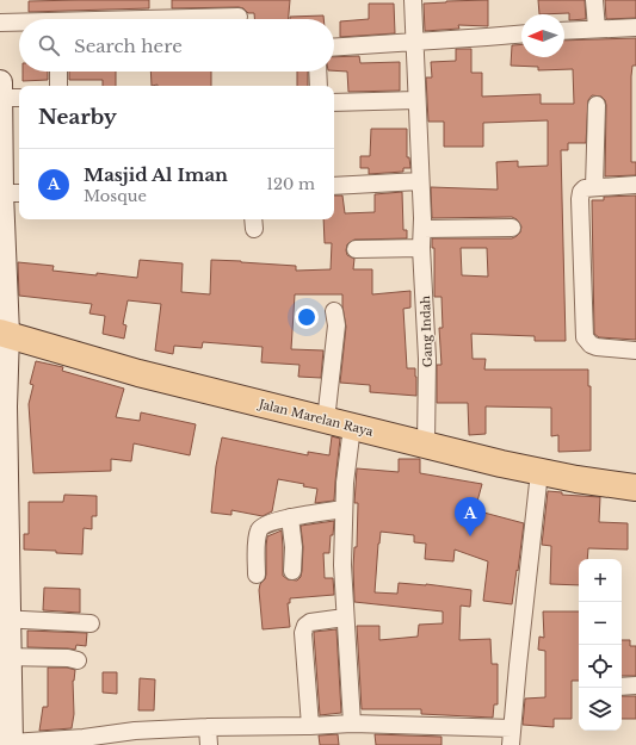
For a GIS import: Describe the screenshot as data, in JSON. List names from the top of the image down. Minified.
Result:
{"streets":{"main road":["Jalan Marelan Raya"],"street":["Gang Indah"]},"crossings":[["Gang Indah","Jalan Marelan Raya"]],"north":"left","page":{"search":"Search here","heading":"Nearby","list":[{"mark":"A","name":"Masjid Al Iman","note":"Mosque","value":"120 m"}],"pins":"A","map_buttons":["+","−"]}}
